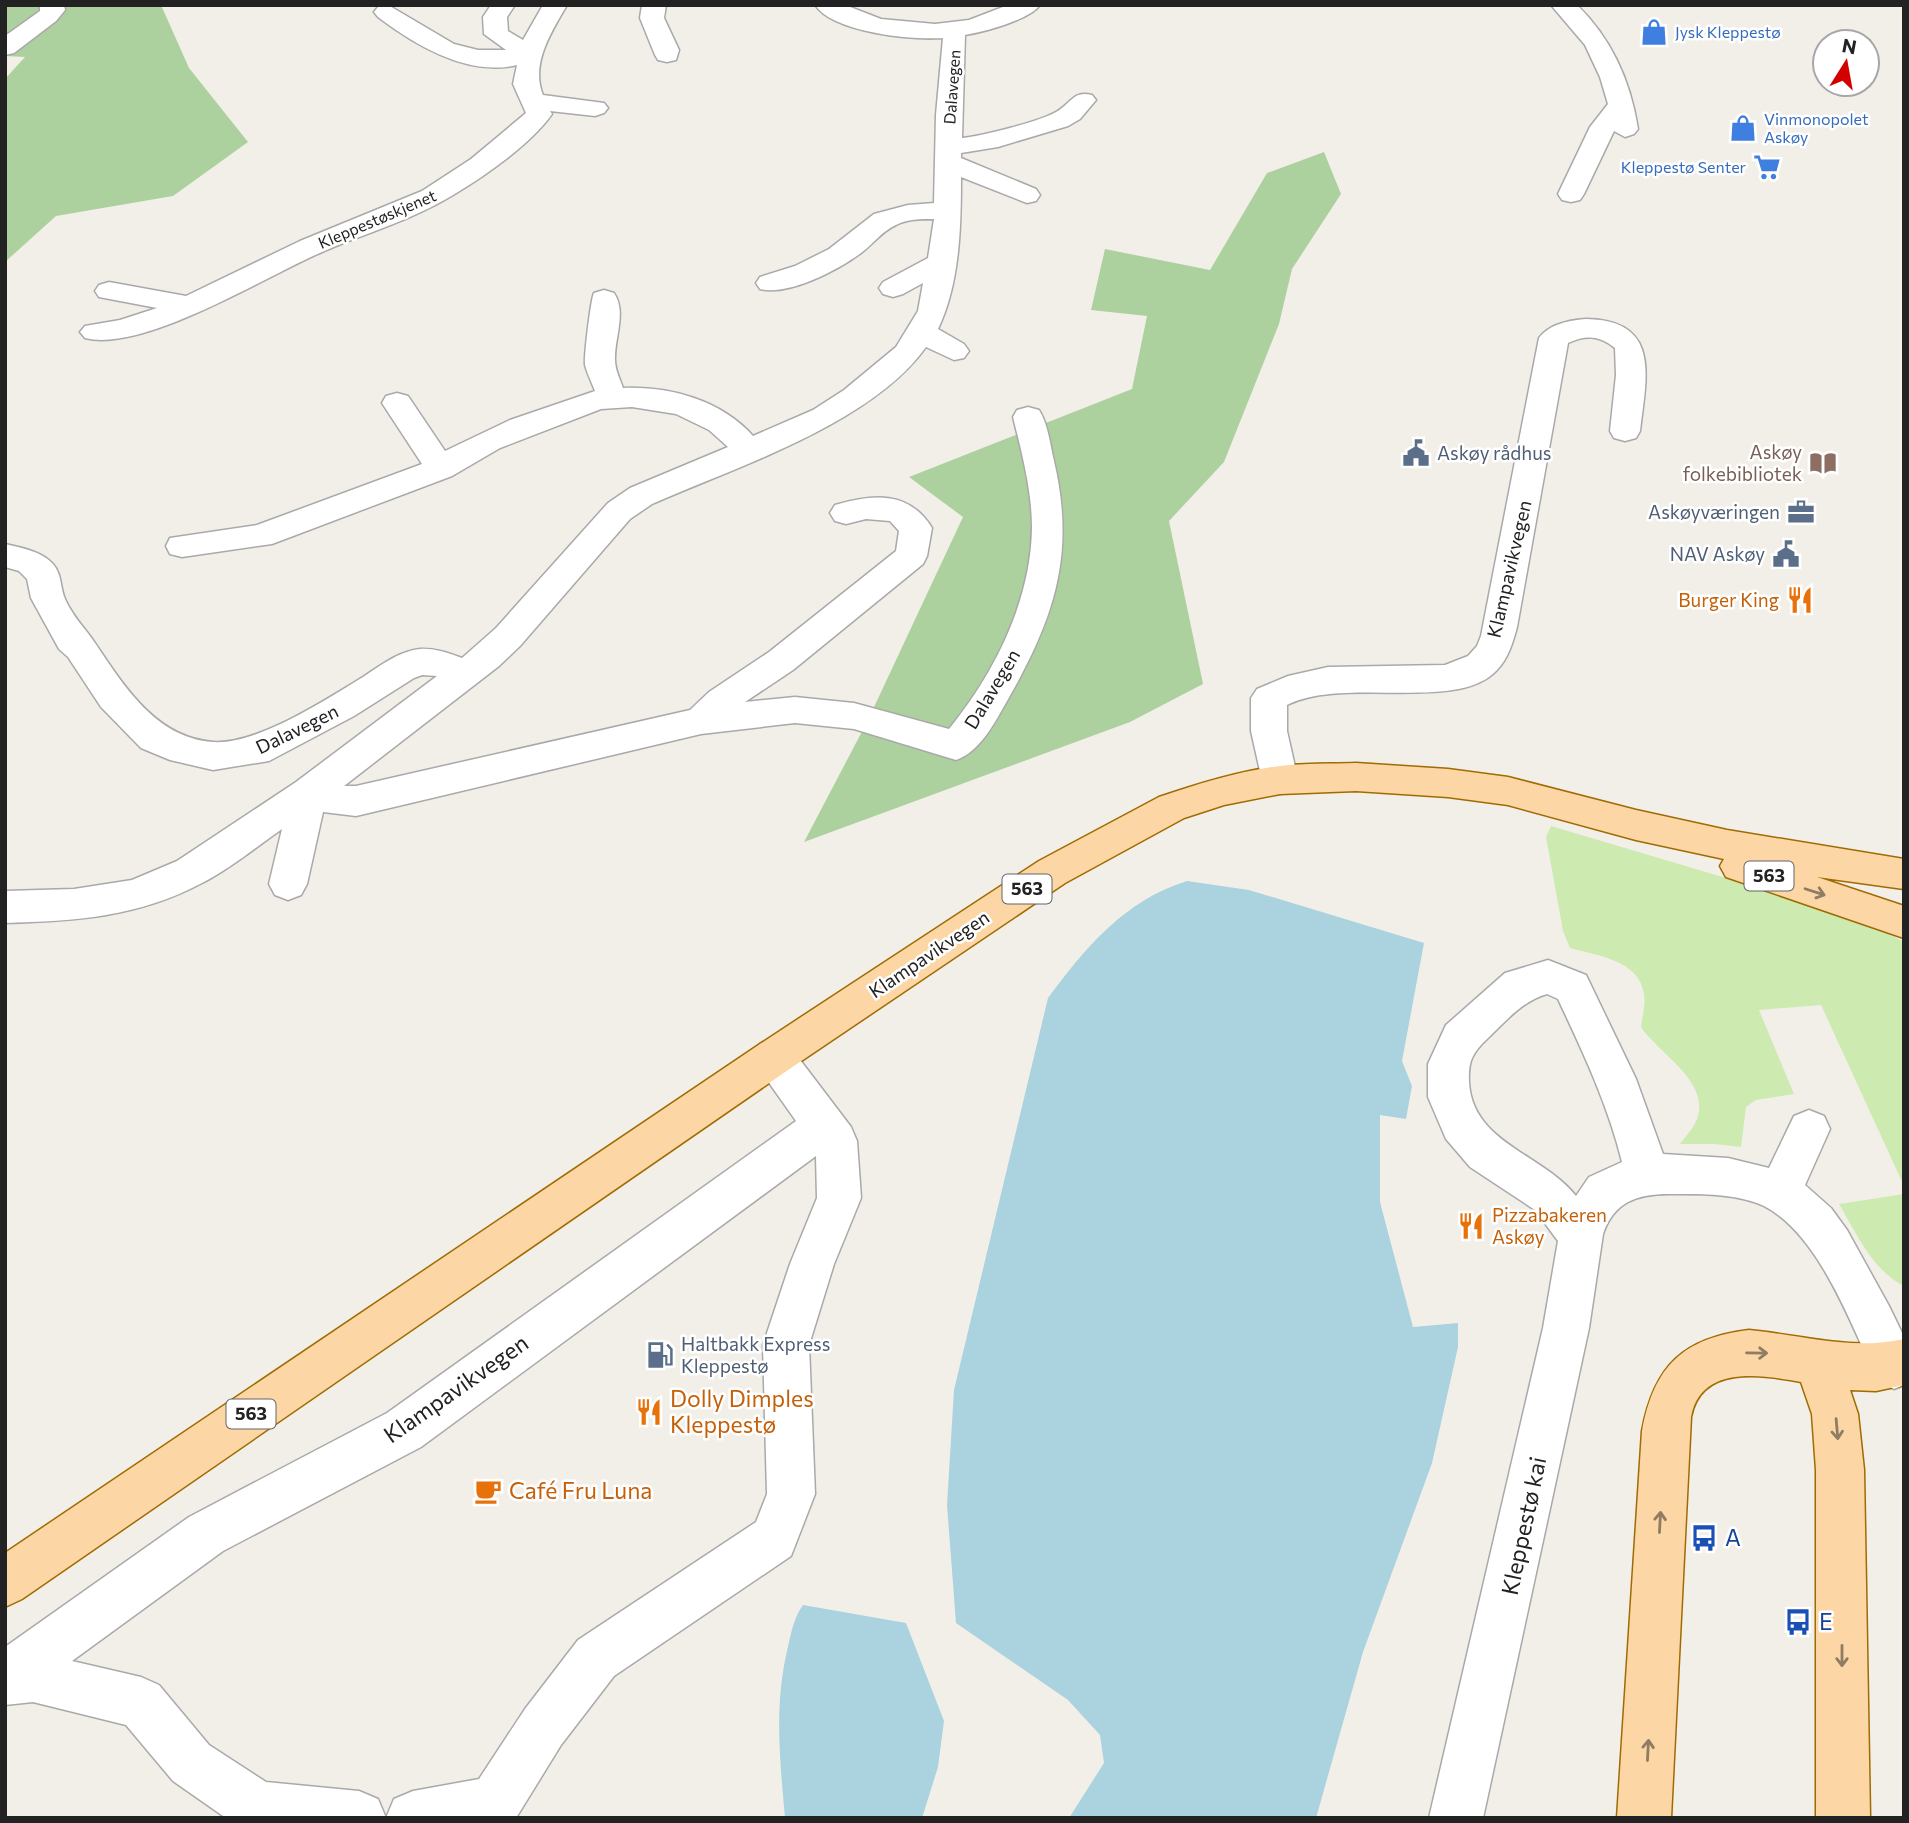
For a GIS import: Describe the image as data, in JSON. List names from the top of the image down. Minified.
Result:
{"streets":{"main road":["Klampavikvegen","563","Kleppestø kai"],"street":["Dalavegen","Kleppestøskjenet"]},"places":{"shop":["Jysk Kleppestø","Vinmonopolet Askøy"],"supermarket":["Kleppestø Senter"],"public building":["Askøy rådhus","NAV Askøy"],"library":["Askøy folkebibliotek"],"office":["Askøyværingen"],"restaurant":["Burger King","Pizzabakeren Askøy","Dolly Dimples Kleppestø"],"fuel station":["Haltbakk Express Kleppestø"],"cafe":["Café Fru Luna"],"bus stop":["A","E"]},"north":"top"}
